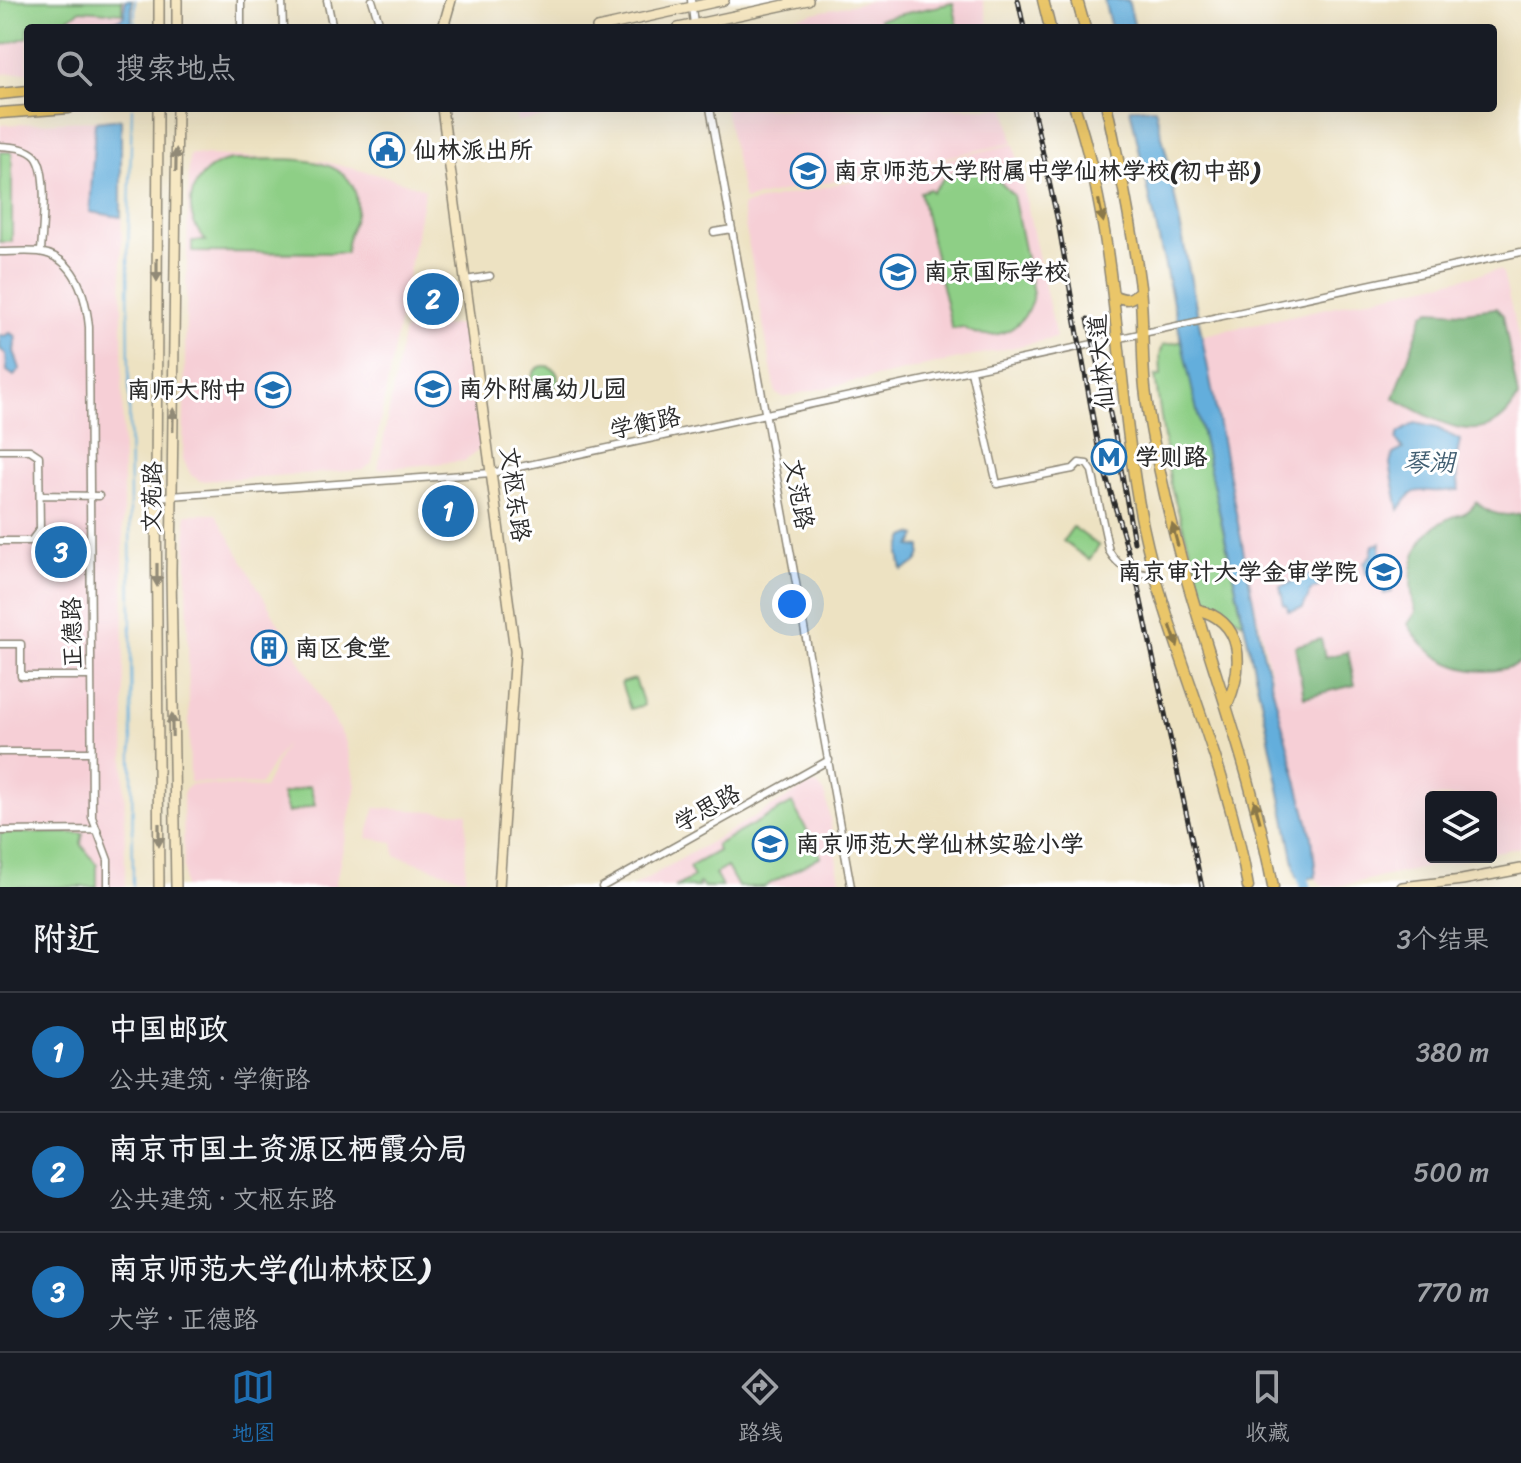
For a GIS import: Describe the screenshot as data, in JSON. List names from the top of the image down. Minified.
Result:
{"streets":{"main road":["仙林大道","文枢东路","文苑路"],"street":["学衡路","文范路","正德路","学思路"]},"crossings":[["仙林大道","学衡路"],["学衡路","文枢东路"],["学衡路","文范路"],["学衡路","文苑路"],["文范路","学思路"]],"water":["琴湖"],"places":{"public building":["仙林派出所"],"school or university":["南京师范大学附属中学仙林学校(初中部)","南京国际学校","南外附属幼儿园","南师大附中","南京审计大学金审学院","南京师范大学仙林实验小学"],"metro station":["学则路"],"building":["南区食堂"]},"page":{"search":"搜索地点","pins":["2","1","3"],"heading":["附近","3个结果"],"list":[{"mark":"1","name":"中国邮政","note":"公共建筑 · 学衡路","value":"380 m"},{"mark":"2","name":"南京市国土资源区栖霞分局","note":"公共建筑 · 文枢东路","value":"500 m"},{"mark":"3","name":"南京师范大学(仙林校区)","note":"大学 · 正德路","value":"770 m"}],"nav":["地图","路线","收藏"]}}
